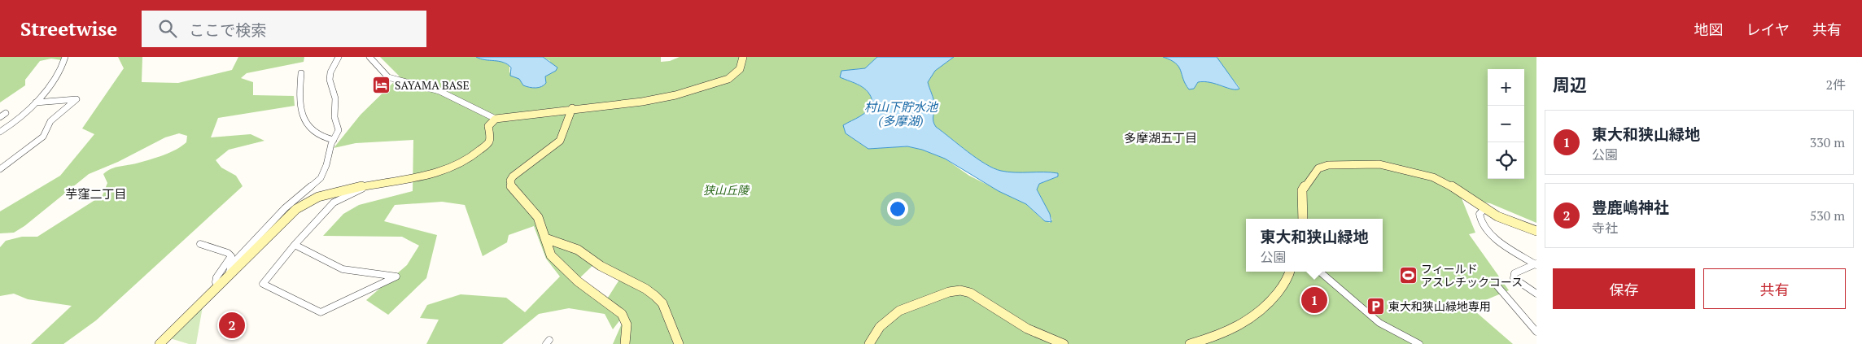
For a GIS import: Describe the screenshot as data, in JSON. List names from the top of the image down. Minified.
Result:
{"districts":["多摩湖五丁目","芋窪二丁目"],"water":["村山下貯水池 (多摩湖)"],"parks":["狭山丘陵"],"places":{"hotel":["SAYAMA BASE"],"sports":["フィールド アスレチックコース"],"parking":["東大和狭山緑地専用"]},"page":{"header":"Streetwise","search":"ここで検索","nav":["地図","レイヤ","共有"],"heading":["周辺","2件"],"map_buttons":["+","−"],"list":[{"mark":"1","name":"東大和狭山緑地","note":"公園","value":"330 m"},{"mark":"2","name":"豊鹿嶋神社","note":"寺社","value":"530 m"}],"popup":["東大和狭山緑地","公園"],"buttons":["保存","共有"],"pins":["1","2"]}}
